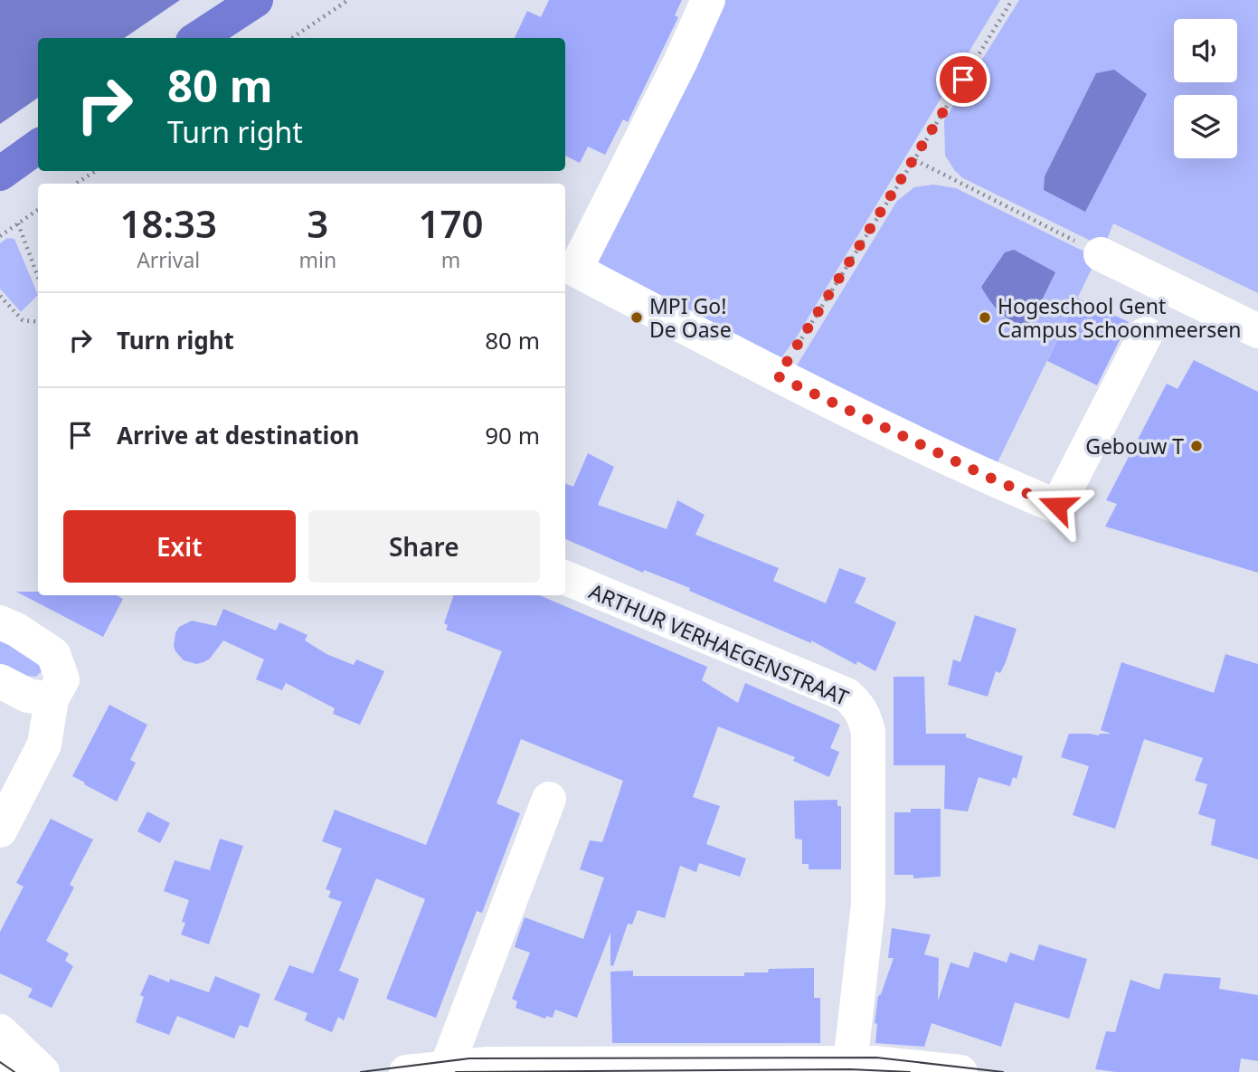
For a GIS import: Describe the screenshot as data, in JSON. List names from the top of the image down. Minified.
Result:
{"streets":{"street":["ARTHUR VERHAEGENSTRAAT"]},"places":["MPI Go! De Oase","Hogeschool Gent Campus Schoonmeersen","Gebouw T"],"page":{"turn":["80 m","Turn right"],"eta":["18:33","Arrival","3","min","170","m"],"list":[{"name":"Turn right","value":"80 m"},{"name":"Arrive at destination","value":"90 m"}],"buttons":["Exit","Share"]}}
